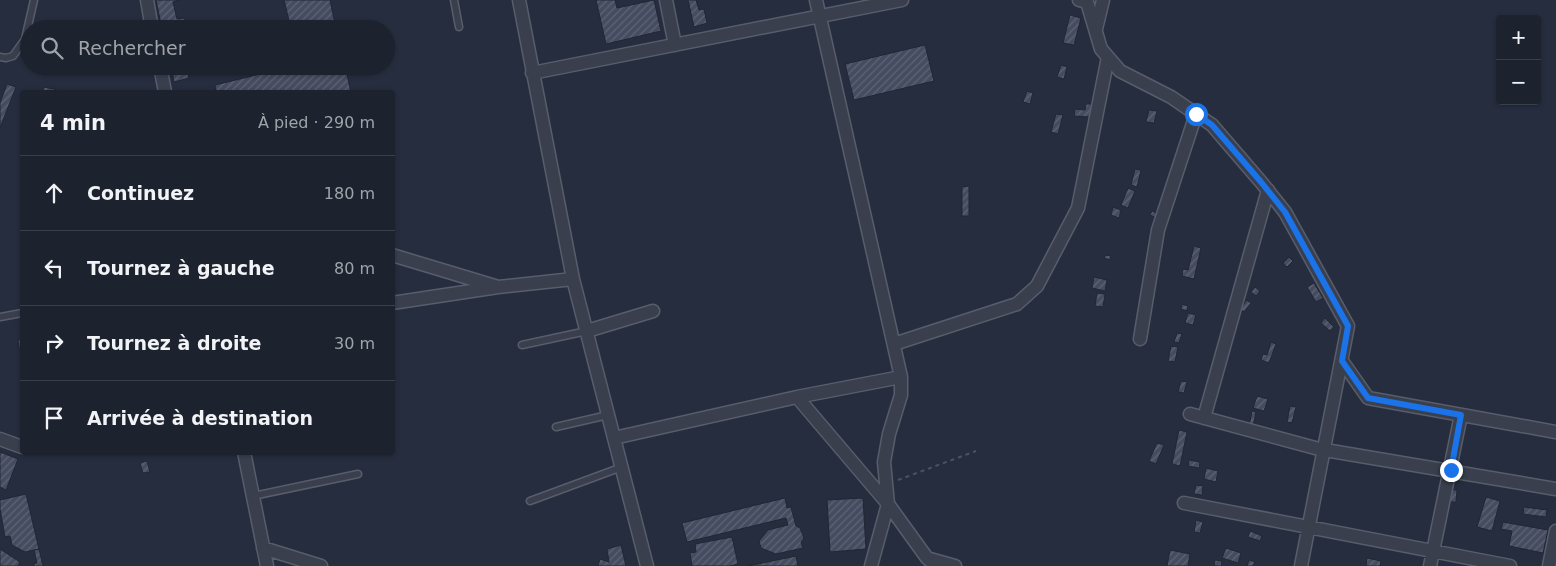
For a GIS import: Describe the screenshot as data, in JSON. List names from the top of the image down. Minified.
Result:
{"page":{"map_buttons":["+","−"],"search":"Rechercher","heading":["4 min","À pied · 290 m"],"list":[["Continuez","180 m"],["Tournez à gauche","80 m"],["Tournez à droite","30 m"],"Arrivée à destination"]}}
